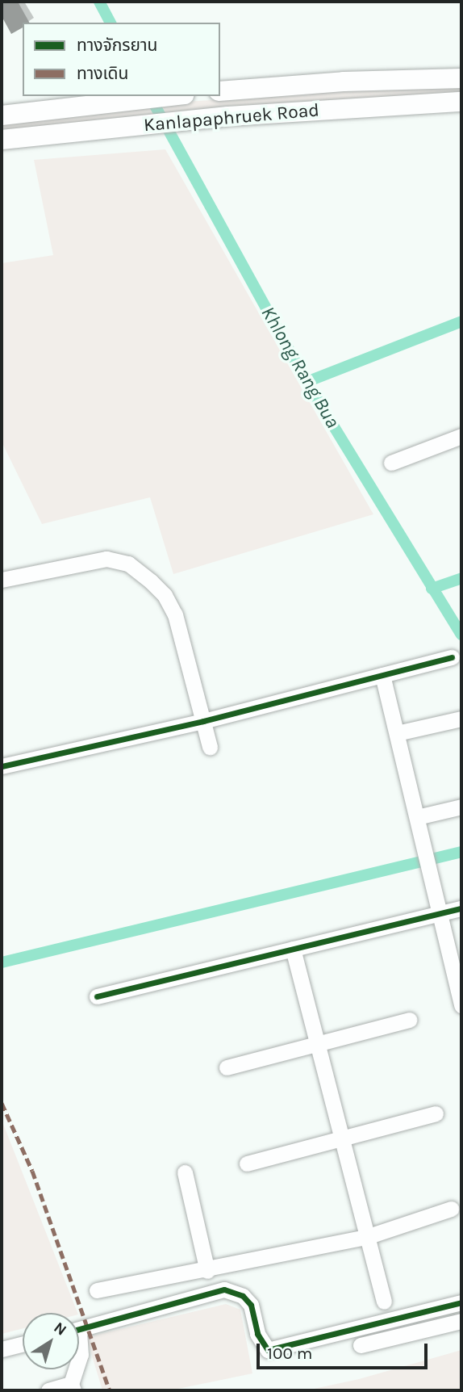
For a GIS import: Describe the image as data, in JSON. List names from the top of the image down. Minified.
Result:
{"streets":{"main road":["Kanlapaphruek Road"]},"water":["Khlong Rang Bua"],"legend":["ทางจักรยาน","ทางเดิน"],"scale_bar":"100 m","north":"top right"}
